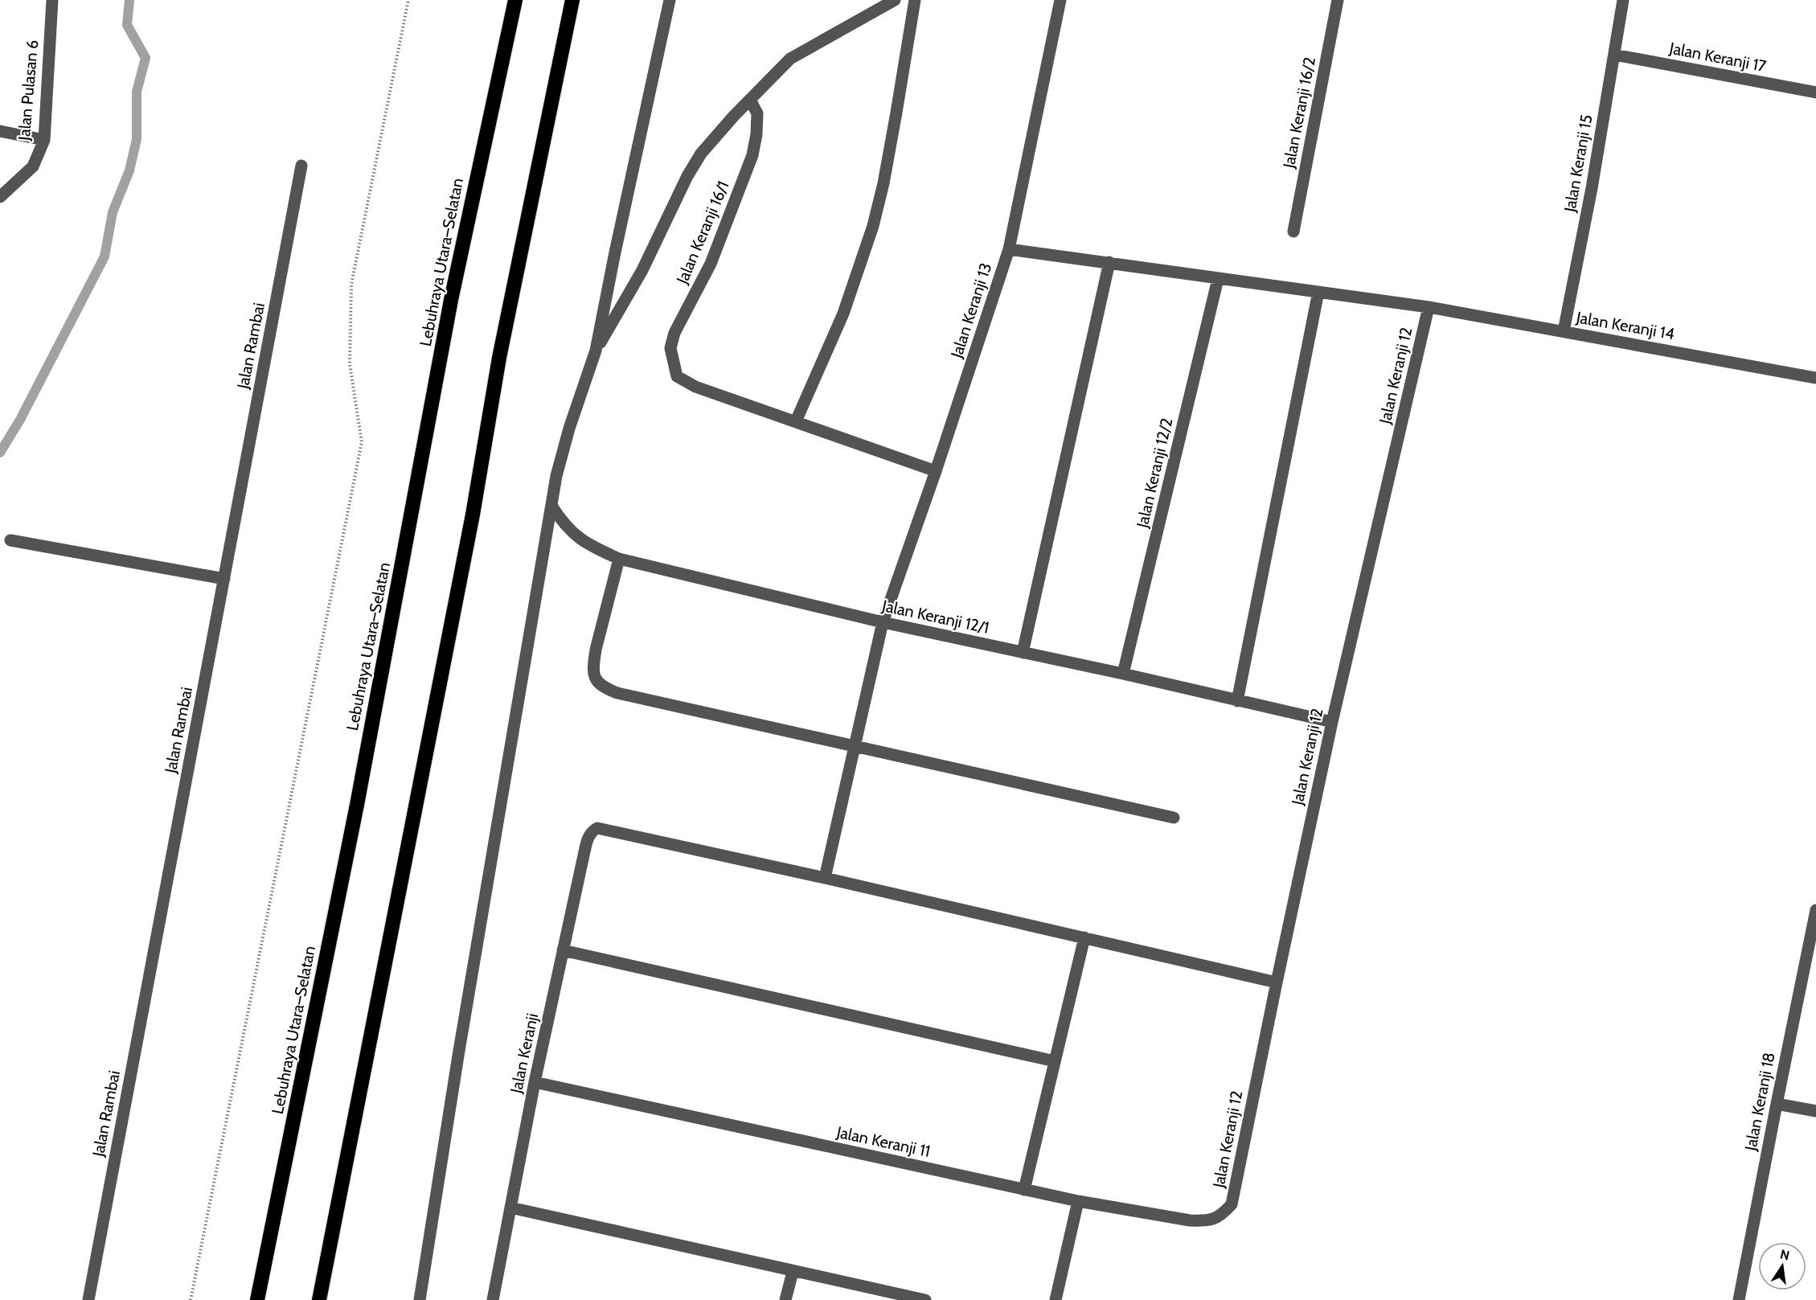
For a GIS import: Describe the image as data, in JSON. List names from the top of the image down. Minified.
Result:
{"streets":{"highway":["Lebuhraya Utara–Selatan"],"street":["Jalan Keranji 17","Jalan Pulasan 6","Jalan Keranji 16/2","Jalan Keranji 15","Jalan Keranji 16/1","Jalan Keranji 13","Jalan Keranji 14","Jalan Rambai","Jalan Keranji 12","Jalan Keranji 12/2","Jalan Keranji 12/1","Jalan Keranji","Jalan Keranji 18","Jalan Keranji 11"]},"crossings":[["Jalan Keranji 17","Jalan Keranji 15"],["Jalan Keranji 15","Jalan Keranji 14"],["Jalan Keranji 13","Jalan Keranji 14"],["Jalan Keranji 13","Jalan Keranji 12/1"],["Jalan Keranji 13","Jalan Keranji"],["Jalan Keranji 14","Jalan Keranji 12"],["Jalan Keranji 14","Jalan Keranji 12/2"],["Jalan Keranji 12","Jalan Keranji 12/1"],["Jalan Keranji 12","Jalan Keranji 11"],["Jalan Keranji 12/2","Jalan Keranji 12/1"],["Jalan Keranji","Jalan Keranji 11"]],"north":"top"}
